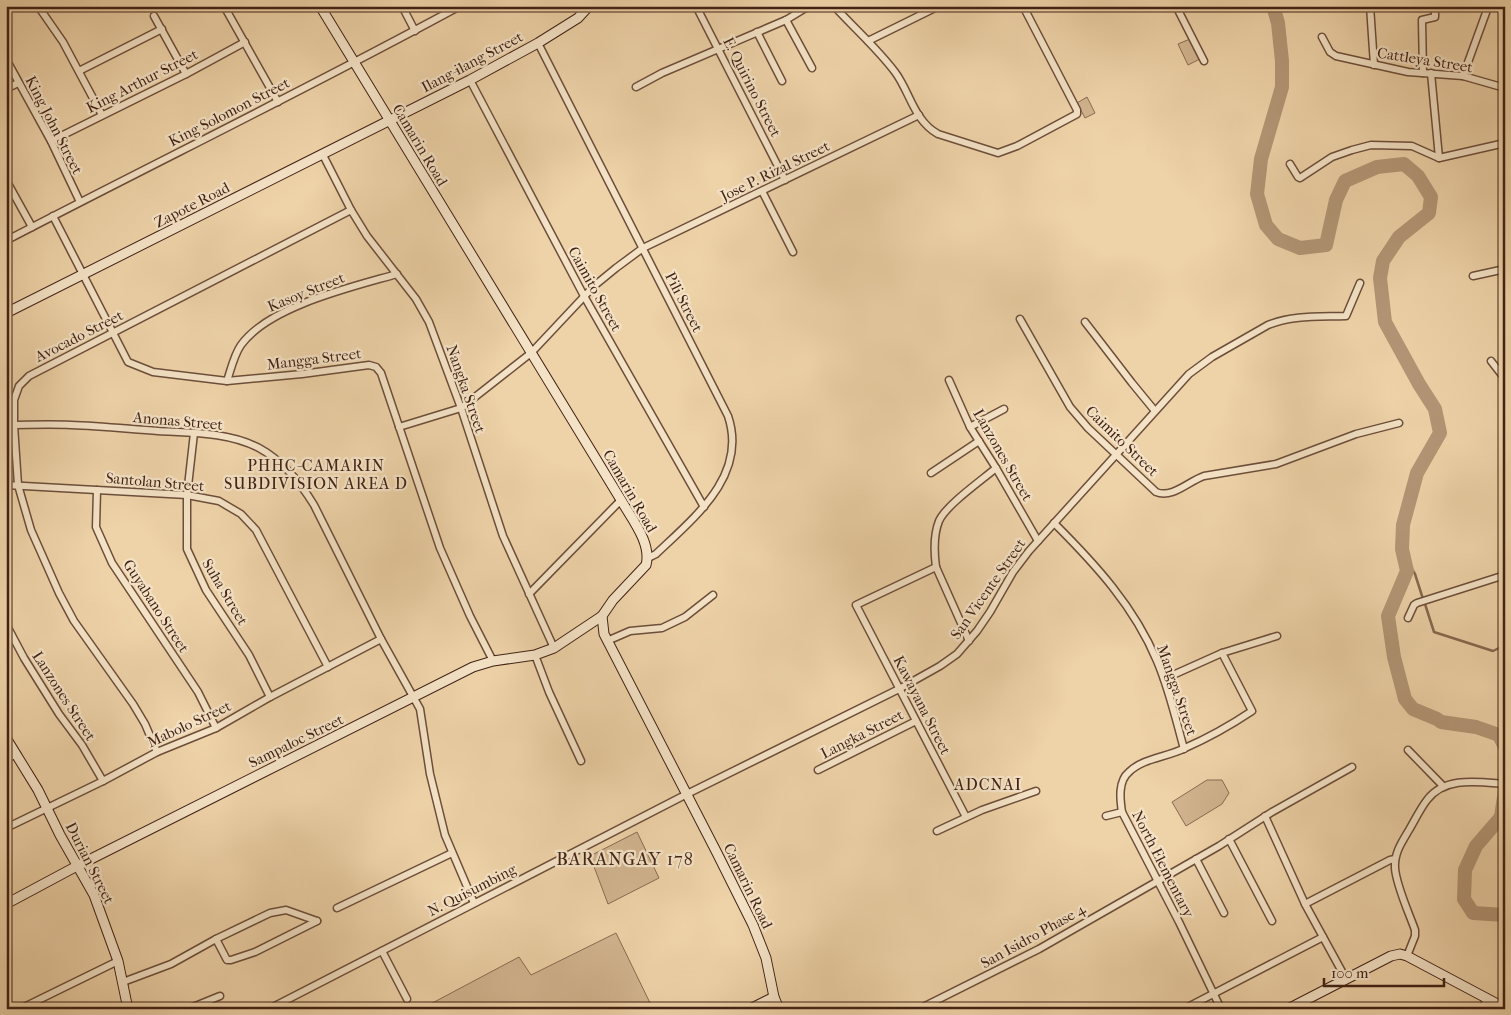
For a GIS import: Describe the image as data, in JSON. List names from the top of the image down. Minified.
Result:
{"streets":{"main road":["Ilang-ilang Street","Camarin Road","Zapote Road","Sampaloc Street","Durian Street"],"street":["Cattleya Street","King Arthur Street","E. Quirino Street","King Solomon Street","King John Street","Jose P. Rizal Street","Caimito Street","Kasoy Street","Pili Street","Avocado Street","Mangga Street","Nangka Street","Anonas Street","Lanzones Street","Santolan Street","San Vicente Street","Suha Street","Guyabano Street","Kawayana Street","Mabolo Street","Langka Street","North Elementary","N. Quisumbing","San Isidro Phase 4"]},"crossings":[["Ilang-ilang Street","Camarin Road"],["Ilang-ilang Street","Zapote Road"],["Ilang-ilang Street","Caimito Street"],["Ilang-ilang Street","Pili Street"],["King Arthur Street","King John Street"],["E. Quirino Street","Jose P. Rizal Street"],["King Solomon Street","King John Street"],["King Solomon Street","Camarin Road"],["King Solomon Street","Mangga Street"],["Camarin Road","Jose P. Rizal Street"],["Camarin Road","Zapote Road"],["Camarin Road","Pili Street"],["Camarin Road","San Vicente Street"],["Camarin Road","Sampaloc Street"],["Camarin Road","N. Quisumbing"],["Jose P. Rizal Street","Caimito Street"],["Jose P. Rizal Street","Pili Street"],["Jose P. Rizal Street","Nangka Street"],["Zapote Road","Mangga Street"],["Zapote Road","Nangka Street"],["Caimito Street","Pili Street"],["Caimito Street","San Vicente Street"],["Kasoy Street","Mangga Street"],["Kasoy Street","Nangka Street"],["Avocado Street","Mangga Street"],["Avocado Street","Nangka Street"],["Avocado Street","Anonas Street"],["Avocado Street","Santolan Street"],["Avocado Street","Mabolo Street"],["Mangga Street","San Vicente Street"],["Mangga Street","Sampaloc Street"],["Mangga Street","North Elementary"],["Nangka Street","Sampaloc Street"],["Anonas Street","Suha Street"],["Anonas Street","Mabolo Street"],["Anonas Street","Sampaloc Street"],["Anonas Street","N. Quisumbing"],["Lanzones Street","San Vicente Street"],["Lanzones Street","Mabolo Street"],["Santolan Street","Suha Street"],["Santolan Street","Guyabano Street"],["Santolan Street","Mabolo Street"],["San Vicente Street","Kawayana Street"],["San Vicente Street","N. Quisumbing"],["Suha Street","Mabolo Street"],["Guyabano Street","Mabolo Street"],["Kawayana Street","Langka Street"],["Mabolo Street","Durian Street"],["Sampaloc Street","Durian Street"],["North Elementary","San Isidro Phase 4"]],"districts":["PHHC-CAMARIN SUBDIVISION AREA D","ADCNAI","BARANGAY 178"],"scale_bar":"100 m"}
